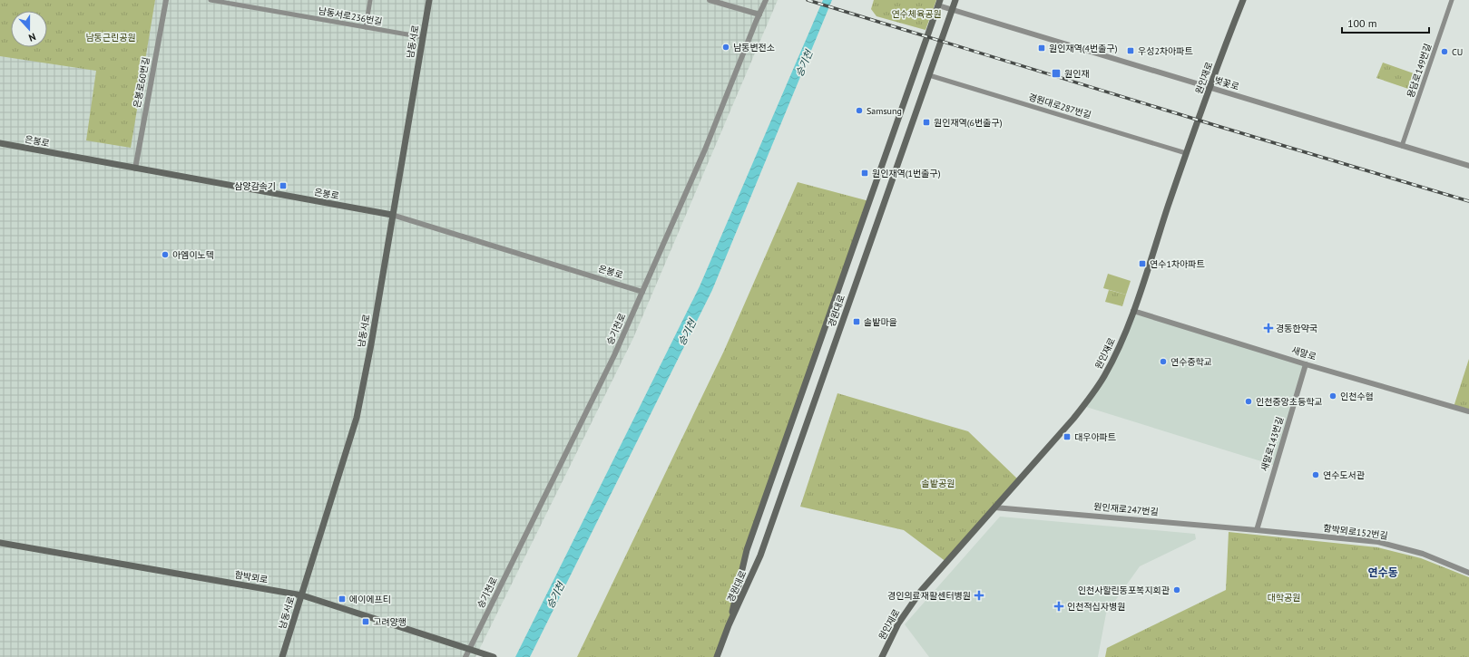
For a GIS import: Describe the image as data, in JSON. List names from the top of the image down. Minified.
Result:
{"streets":{"main road":["남동서로","원인재로","은봉로","경원대로","함박뫼로"],"street":["남동서로236번길","용담로149번길","은봉로60번길","벚꽃로","경원대로287번길","승기천로","새말로","새말로143번길","원인재로247번길","함박뫼로152번길"]},"crossings":[["남동서로236번길","남동서로"],["남동서로","은봉로"],["남동서로","함박뫼로"],["용담로149번길","벚꽃로"],["원인재로","벚꽃로"],["원인재로","경원대로287번길"],["원인재로","새말로"],["원인재로","원인재로247번길"],["은봉로60번길","은봉로"],["벚꽃로","경원대로"],["경원대로287번길","경원대로"],["은봉로","승기천로"],["승기천로","함박뫼로"],["새말로","새말로143번길"],["새말로143번길","원인재로247번길"],["새말로143번길","함박뫼로152번길"],["원인재로247번길","함박뫼로152번길"]],"districts":["연수동"],"water":["승기천"],"parks":["연수체육공원","남동근린공원","솔밭공원","대학공원"],"places":{"other":["남동변전소","CU","Samsung","아엠이노텍","연수중학교","인천수협","인천중앙초등학교","연수도서관","인천사할린동포복지회관"],"transit":["원인재역(4번출구)","우성2차아파트","원인재","원인재역(6번출구)","원인재역(1번출구)","삼양감속기","연수1차아파트","솔밭마을","대우아파트","에이에프티","고려양행"],"health":["경동한약국","경인의료재활센터병원","인천적십자병원"]},"scale_bar":"100 m","north":"bottom"}
